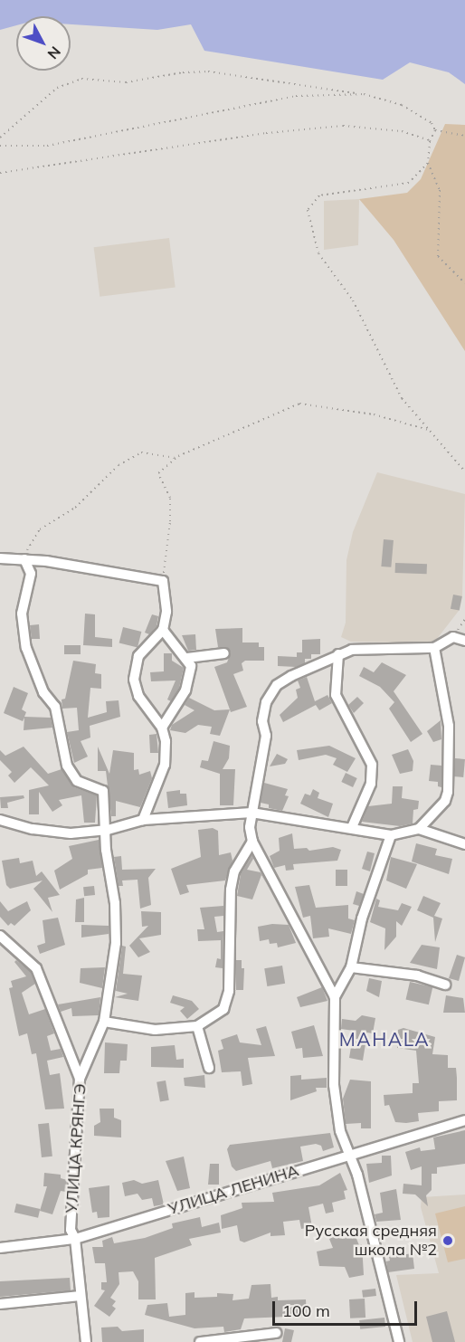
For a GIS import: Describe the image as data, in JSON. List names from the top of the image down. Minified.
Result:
{"streets":{"street":["УЛИЦА КРЯНГЭ","УЛИЦА ЛЕНИНА"]},"crossings":[["УЛИЦА КРЯНГЭ","УЛИЦА ЛЕНИНА"]],"districts":["MAHALA"],"places":["Русская средняя школа №2"],"scale_bar":"100 m","north":"bottom right"}
